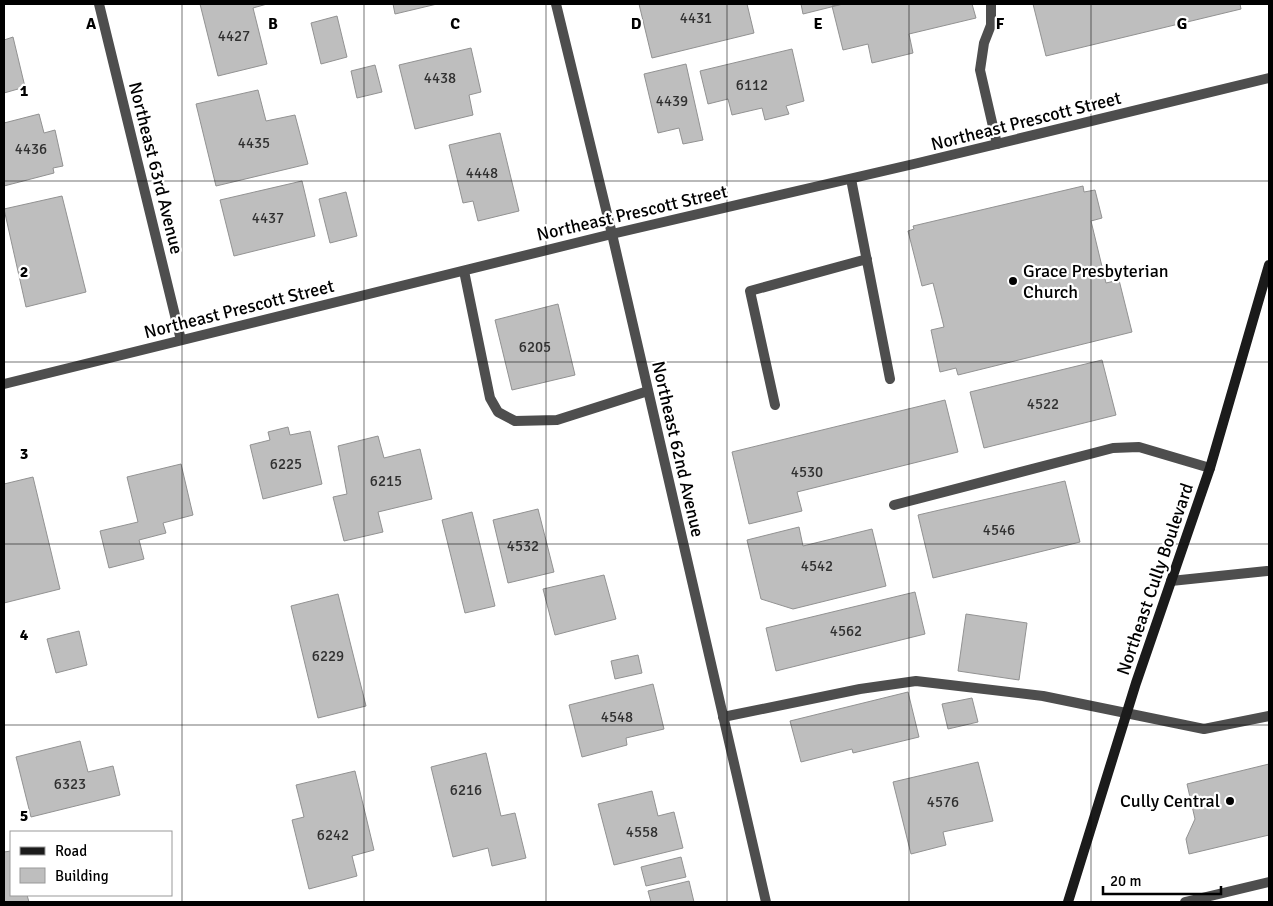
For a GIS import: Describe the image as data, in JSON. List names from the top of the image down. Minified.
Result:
{"streets":{"main road":["Northeast Cully Boulevard"],"street":["Northeast Prescott Street","Northeast 63rd Avenue","Northeast 62nd Avenue"]},"crossings":[["Northeast Prescott Street","Northeast 63rd Avenue"],["Northeast Prescott Street","Northeast 62nd Avenue"]],"places":["Grace Presbyterian Church","Cully Central"],"house_numbers":["4431","4427","4438","6112","4439","4435","4436","4448","4437","6205","4522","6225","4530","6215","4546","4532","4542","4562","6229","4548","6323","6216","4576","4558","6242"],"legend":["Road","Building"],"scale_bar":"20 m","grid":{"columns":["A","B","C","D","E","F","G"],"rows":["1","2","3","4","5"]}}
